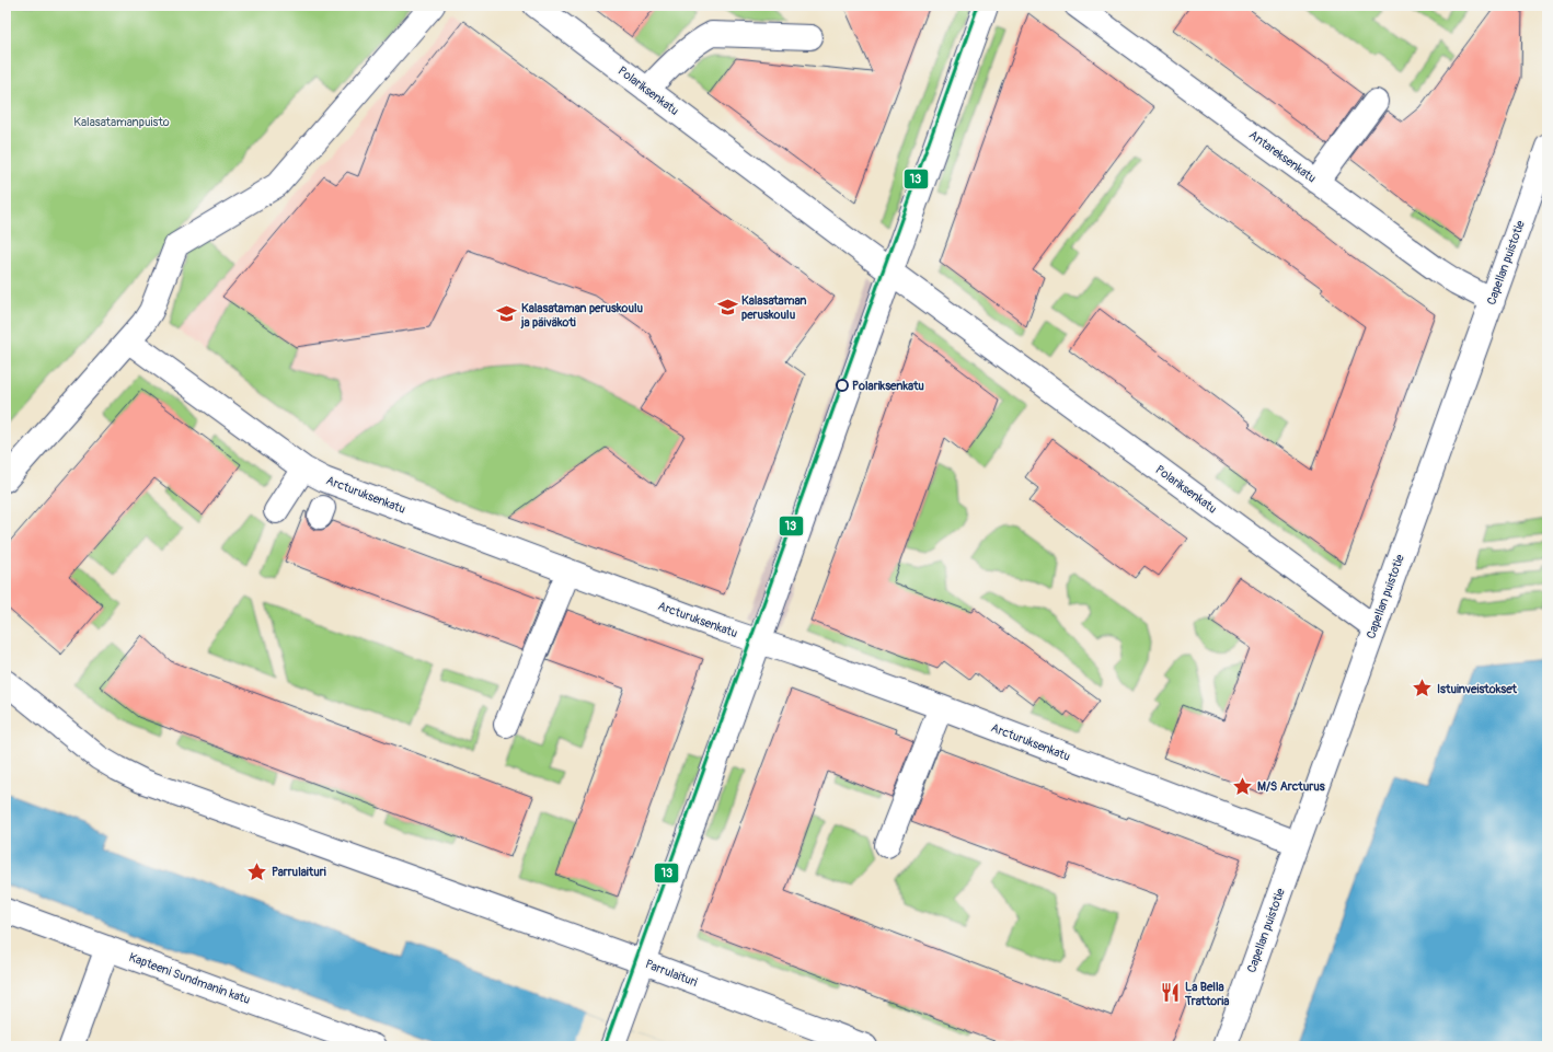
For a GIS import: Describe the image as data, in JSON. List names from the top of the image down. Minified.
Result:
{"streets":{"street":["Polariksenkatu","Antareksenkatu","Capellan puistotie","Arcturuksenkatu","Parrulaituri","Kapteeni Sundmanin katu"]},"crossings":[["Polariksenkatu","Capellan puistotie"],["Antareksenkatu","Capellan puistotie"],["Capellan puistotie","Arcturuksenkatu"]],"parks":["Kalasatamanpuisto"],"places":{"school or university":["Kalasataman peruskoulu","Kalasataman peruskoulu ja päiväkoti"],"other":["Polariksenkatu"],"place":["Istuinveistokset","M/S Arcturus","Parrulaituri"],"restaurant":["La Bella Trattoria"]},"lines":["transit line 13"]}
